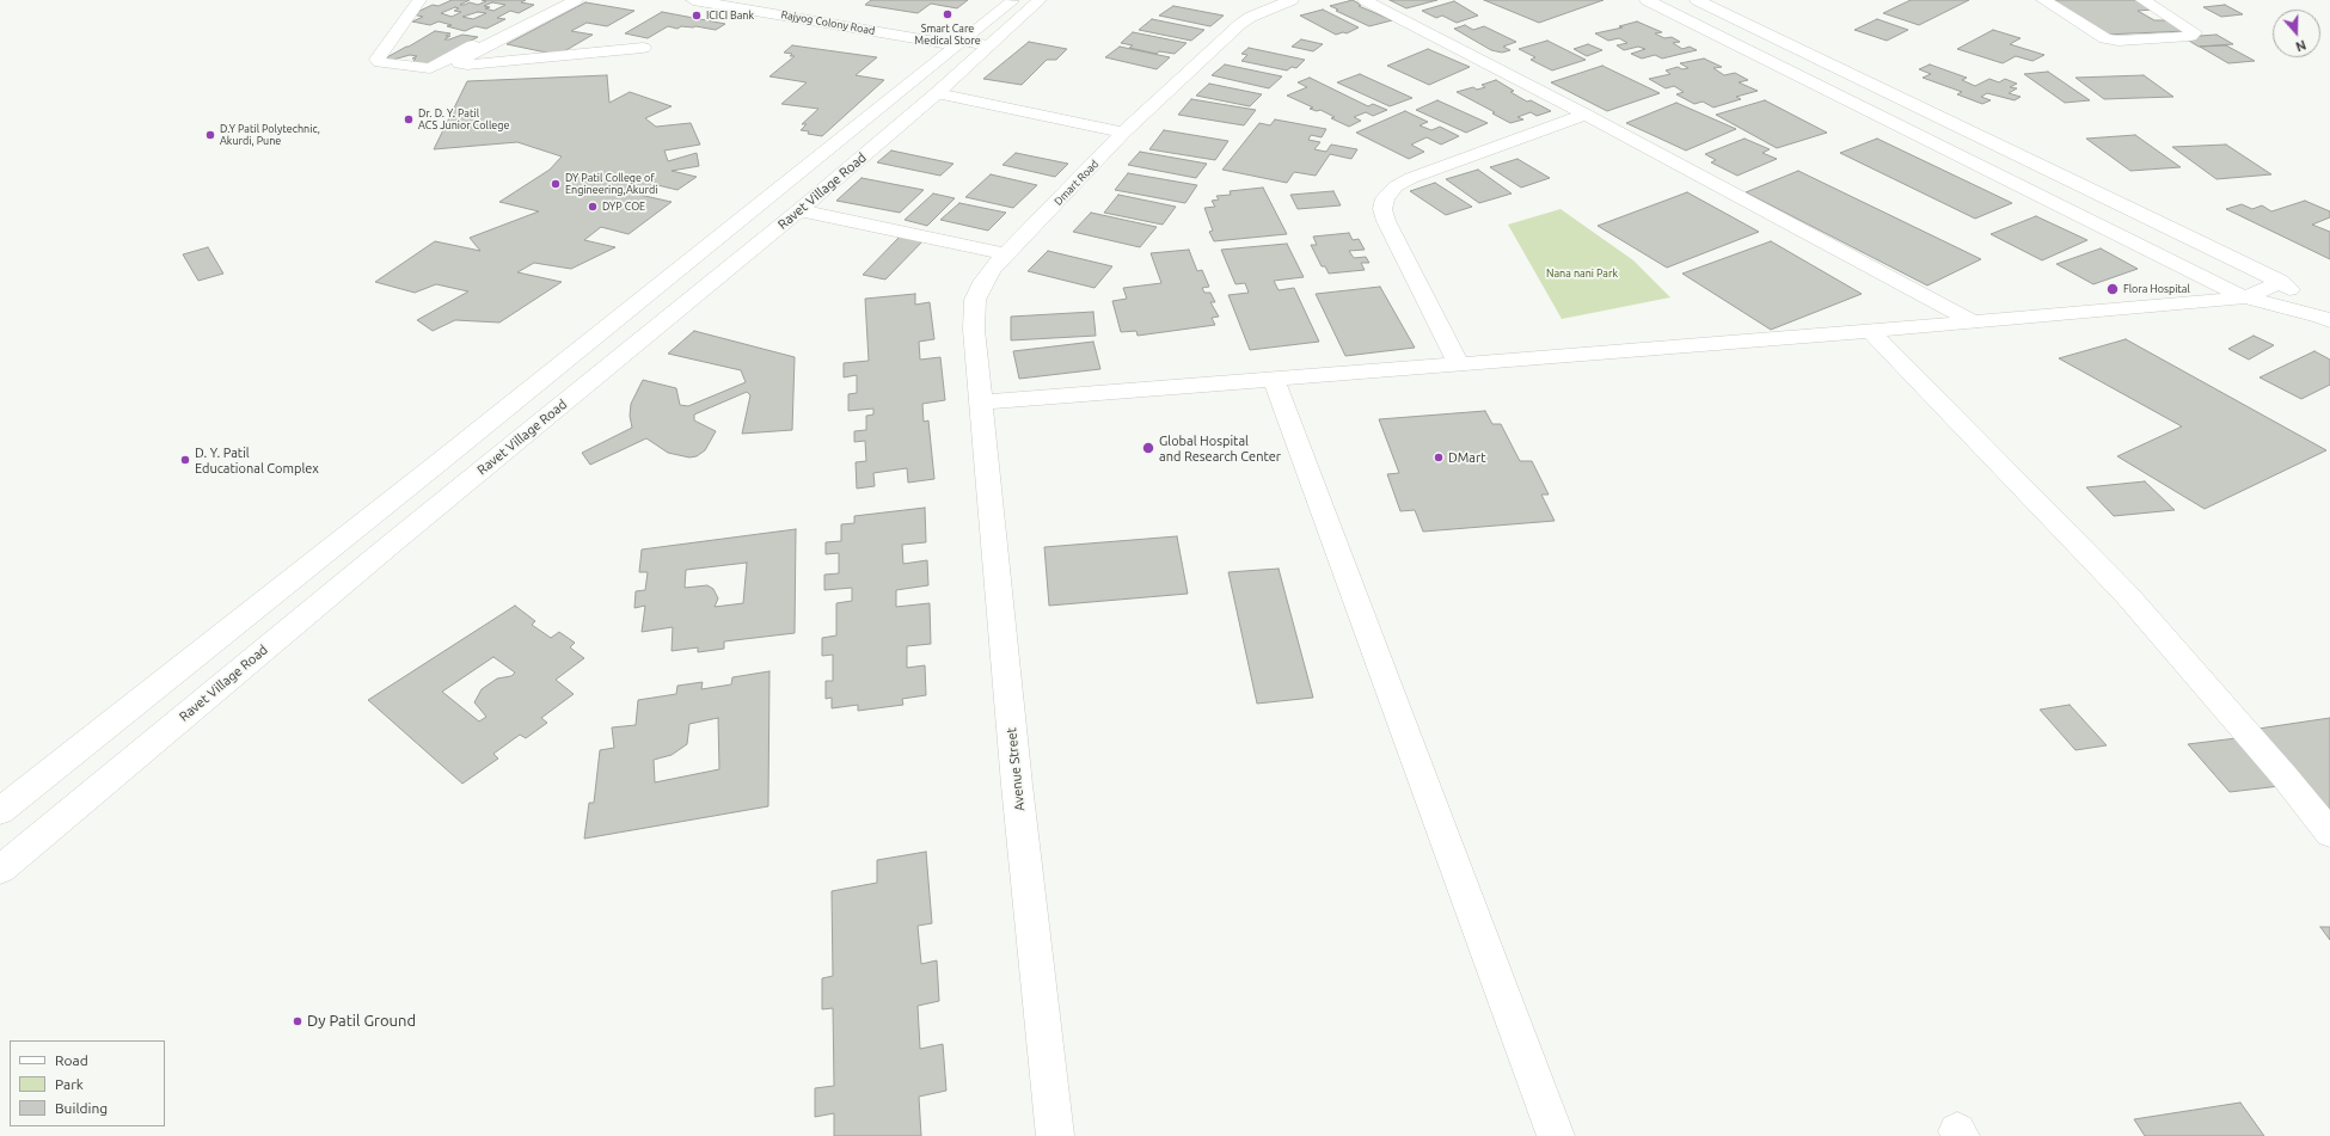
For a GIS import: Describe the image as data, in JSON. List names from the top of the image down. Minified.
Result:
{"streets":{"street":["Rajyog Colony Road","Dmart Road","Ravet Village Road","Avenue Street"]},"crossings":[["Rajyog Colony Road","Ravet Village Road"],["Dmart Road","Avenue Street"]],"parks":["Nana nani Park"],"places":["Smart Care Medical Store","ICICI Bank","Dr. D. Y. Patil ACS Junior College","D.Y Patil Polytechnic, Akurdi, Pune","DY Patil College of Engineering,Akurdi","DYP COE","Flora Hospital","Global Hospital and Research Center","DMart","D. Y. Patil Educational Complex","Dy Patil Ground"],"legend":["Road","Park","Building"],"north":"bottom"}
